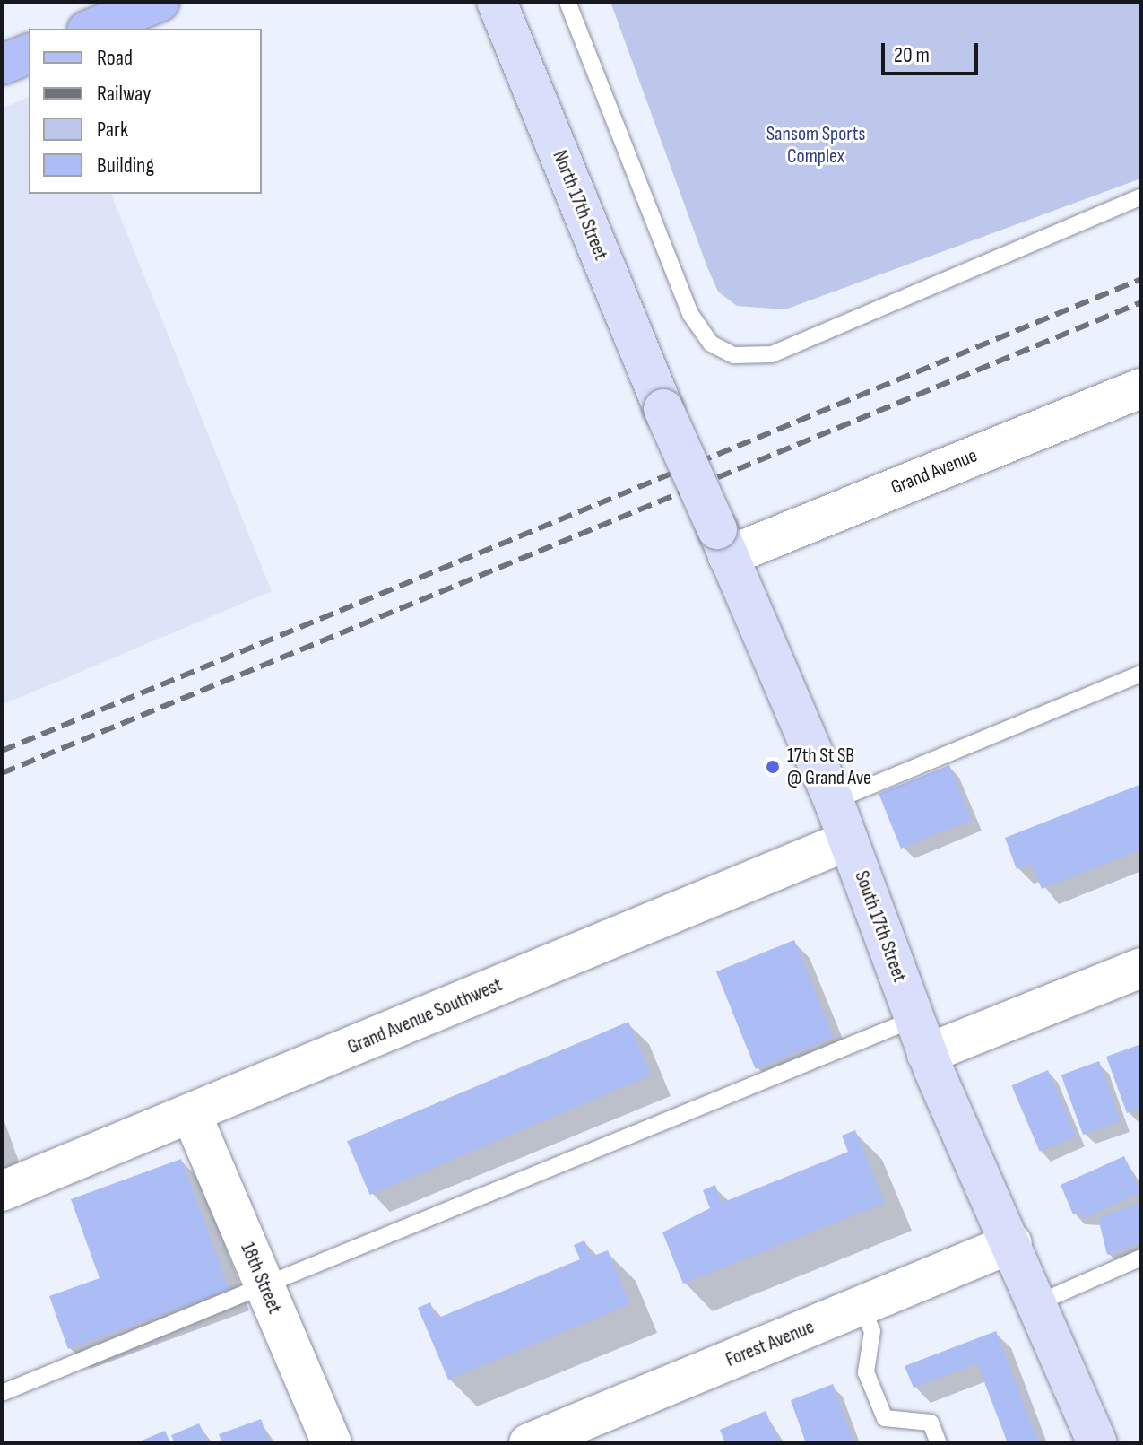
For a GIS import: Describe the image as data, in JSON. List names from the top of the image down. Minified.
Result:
{"streets":{"main road":["North 17th Street","South 17th Street"],"street":["Grand Avenue","Grand Avenue Southwest","18th Street","Forest Avenue"]},"crossings":[["North 17th Street","South 17th Street"],["Grand Avenue","South 17th Street"],["South 17th Street","Grand Avenue Southwest"],["South 17th Street","Forest Avenue"],["Grand Avenue Southwest","18th Street"]],"parks":["Sansom Sports Complex"],"places":["17th St SB @ Grand Ave"],"legend":["Road","Railway","Park","Building"],"scale_bar":"20 m"}
